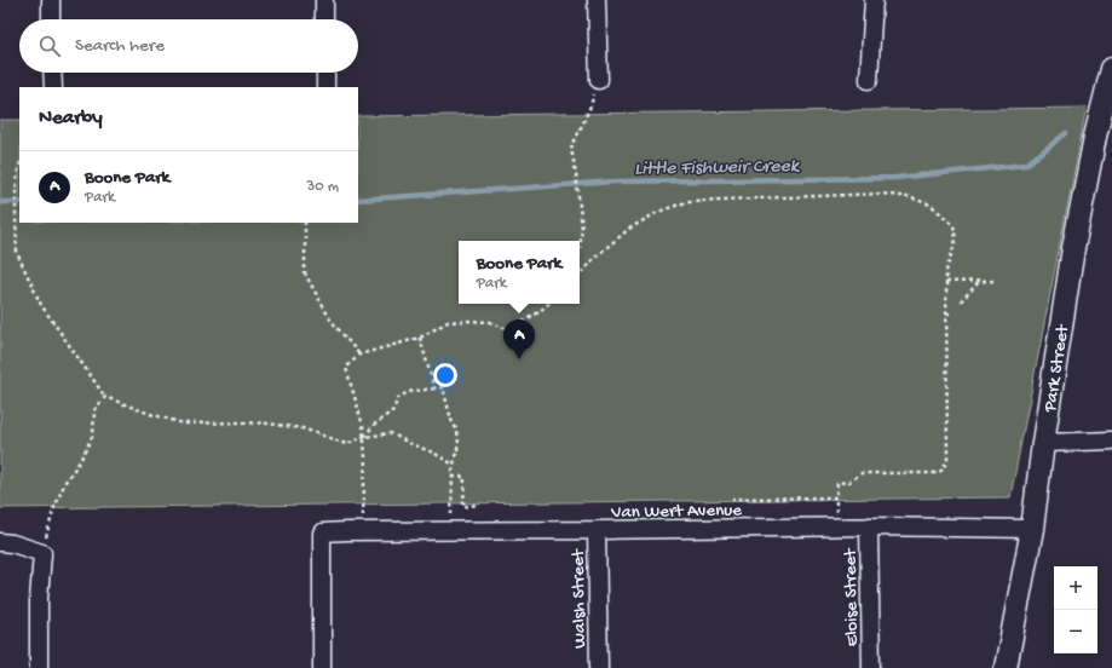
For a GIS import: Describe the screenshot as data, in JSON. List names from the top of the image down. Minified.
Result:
{"streets":{"street":["Park Street","Van Wert Avenue","Eloise Street","Walsh Street"]},"crossings":[["Park Street","Van Wert Avenue"],["Van Wert Avenue","Eloise Street"],["Van Wert Avenue","Walsh Street"]],"water":["Little Fishweir Creek"],"page":{"search":"Search here","heading":"Nearby","list":[{"mark":"A","name":"Boone Park","note":"Park","value":"30 m"}],"popup":["Boone Park","Park"],"pins":"A","map_buttons":["+","−"]}}
